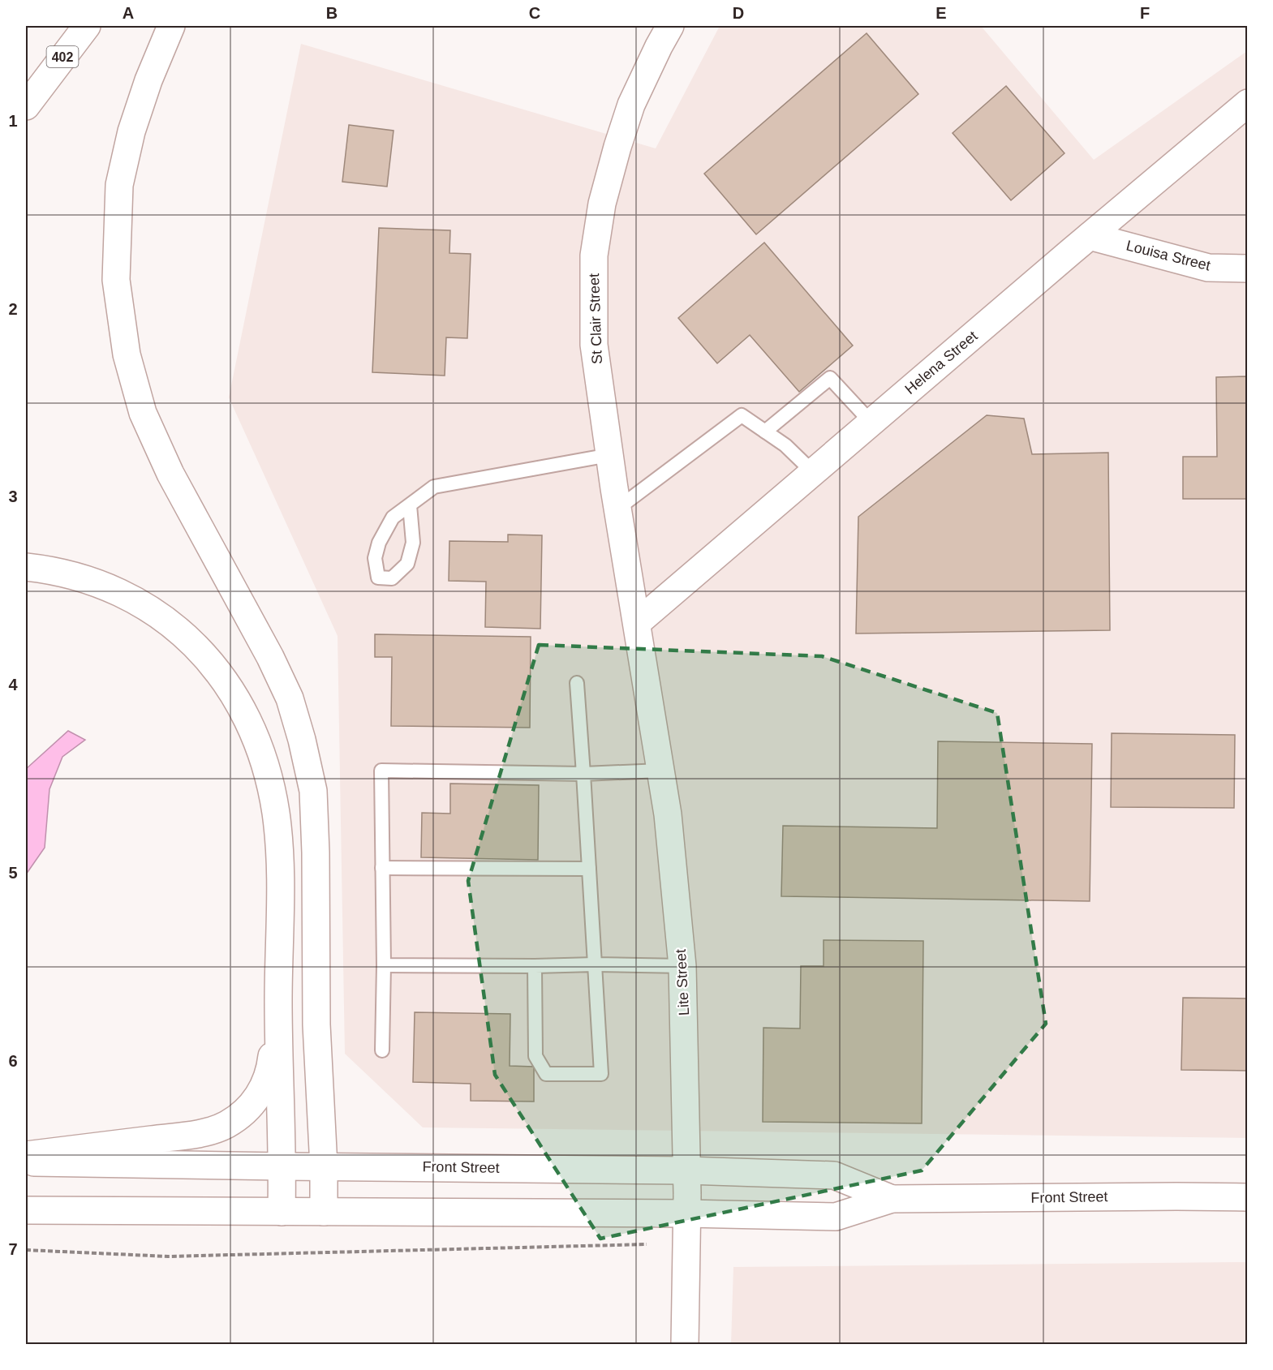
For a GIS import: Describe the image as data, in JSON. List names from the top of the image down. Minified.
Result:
{"streets":{"main road":["402","Louisa Street","St Clair Street","Helena Street","Lite Street","Front Street"]},"crossings":[["Louisa Street","Helena Street"],["St Clair Street","Helena Street"],["St Clair Street","Lite Street"],["Helena Street","Lite Street"],["Lite Street","Front Street"]],"grid":{"columns":["A","B","C","D","E","F"],"rows":["1","2","3","4","5","6","7"]}}
